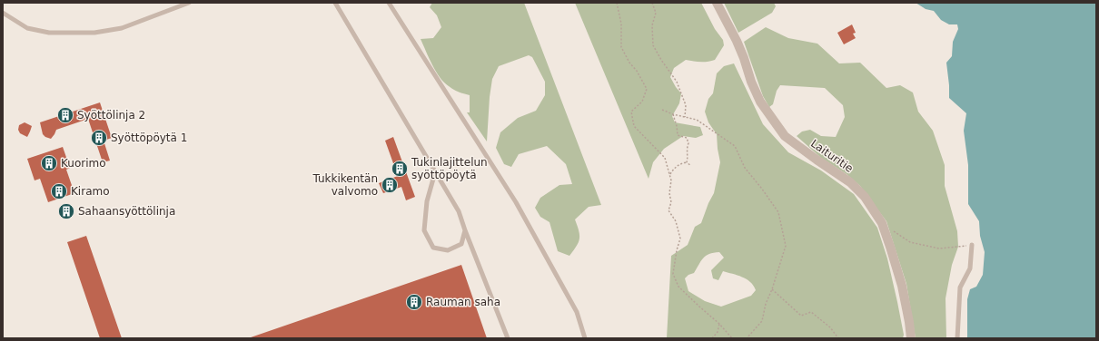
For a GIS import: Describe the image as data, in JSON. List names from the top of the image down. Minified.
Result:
{"streets":{"street":["Laituritie"]},"places":{"building":["Syöttölinja 2","Syöttöpöytä 1","Kuorimo","Tukinlajittelun syöttöpöytä","Tukkikentän valvomo","Kiramo","Sahaansyöttölinja","Rauman saha"]}}
